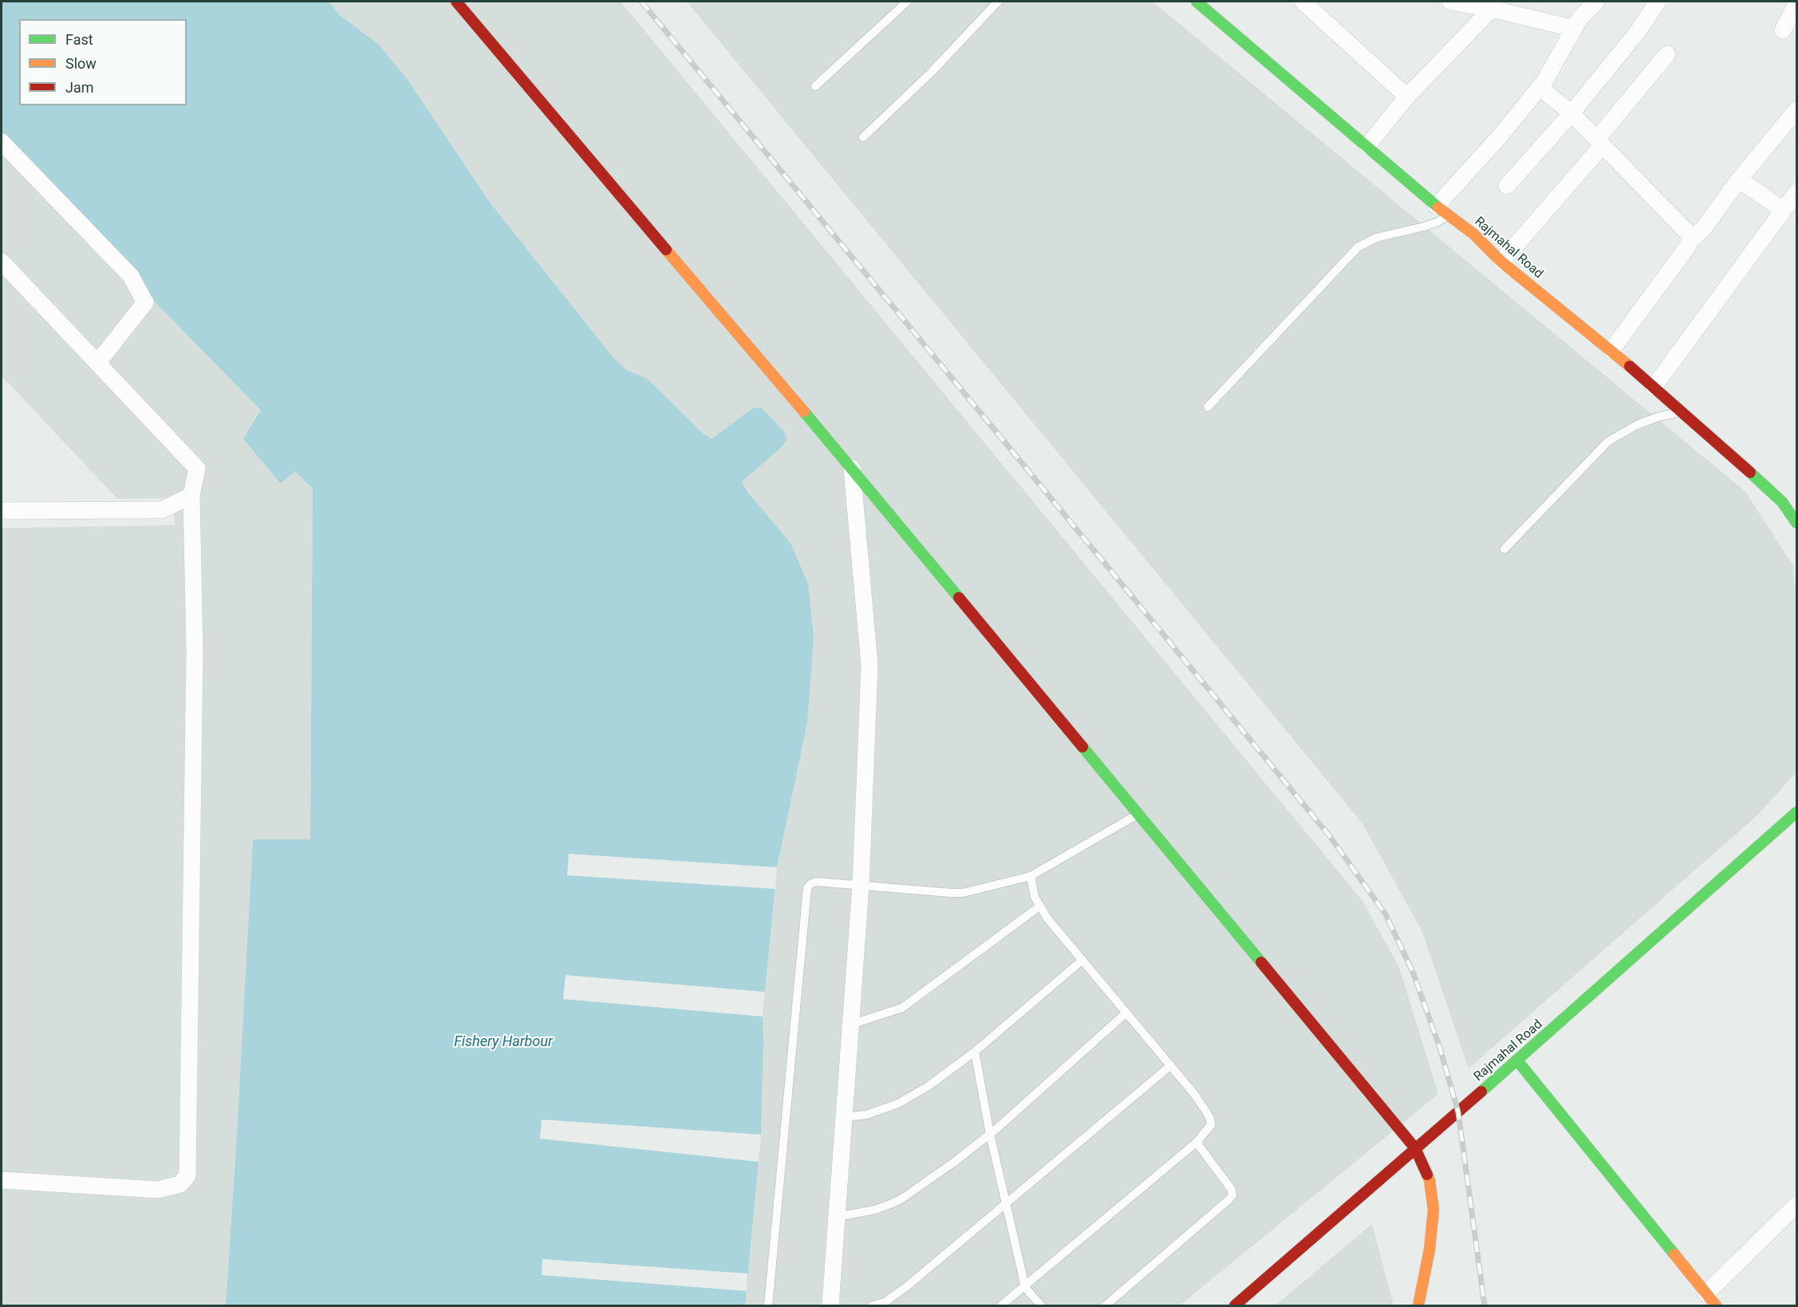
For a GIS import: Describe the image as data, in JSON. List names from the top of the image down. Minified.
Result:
{"streets":{"street":["Rajmahal Road"]},"water":["Fishery Harbour"],"legend":["Fast","Slow","Jam"]}
